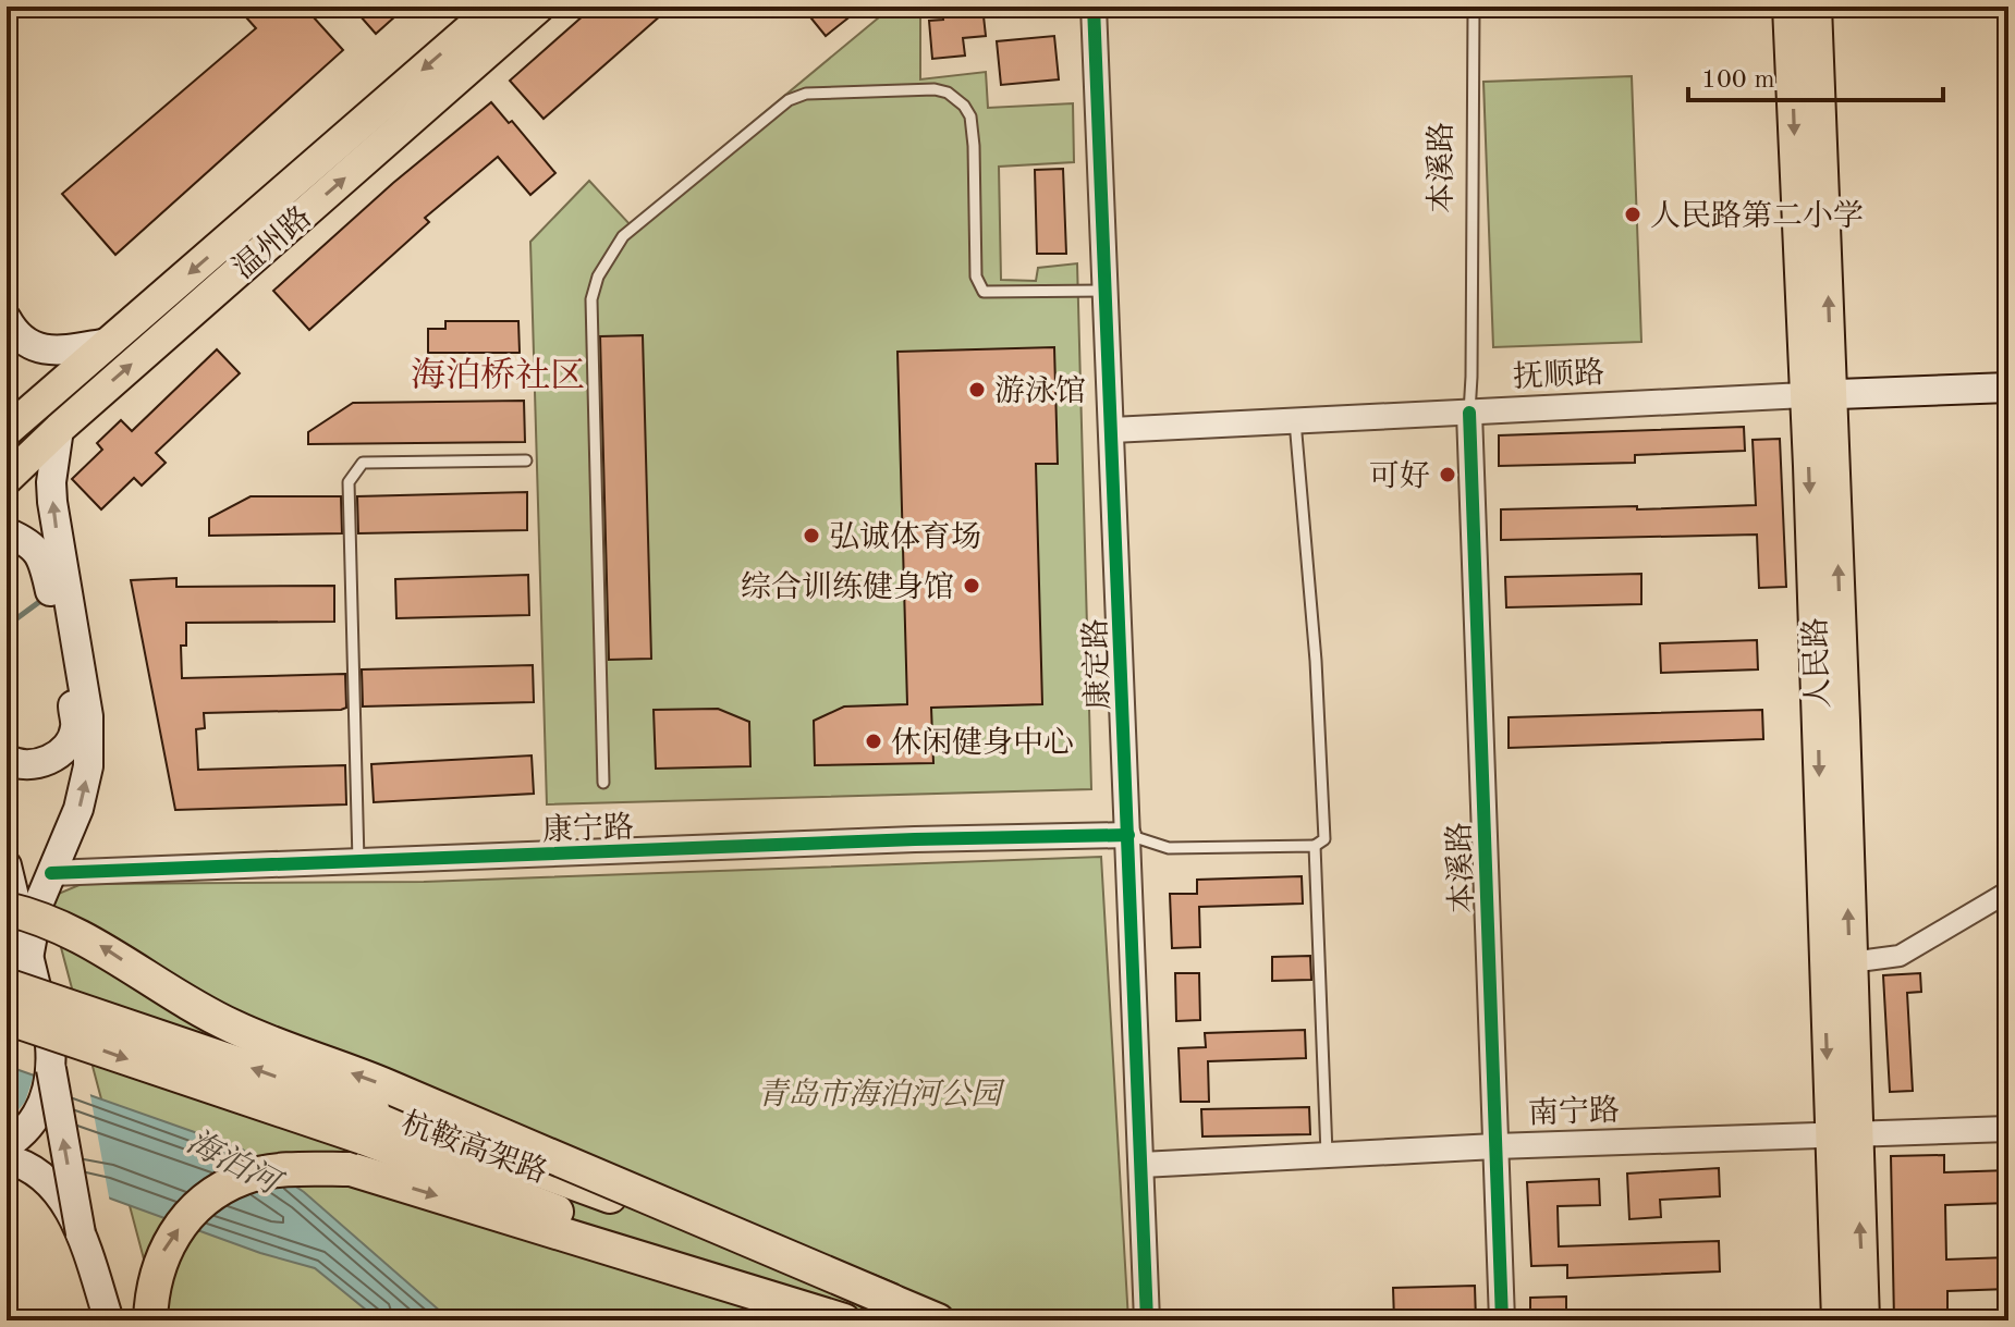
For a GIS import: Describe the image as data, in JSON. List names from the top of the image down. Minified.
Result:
{"streets":{"highway":["杭鞍高架路"],"main road":["温州路","抚顺路","人民路"],"street":["本溪路","康定路","康宁路","南宁路"]},"crossings":[["本溪路","抚顺路"],["本溪路","南宁路"],["抚顺路","人民路"],["抚顺路","康定路"],["人民路","南宁路"],["康定路","康宁路"],["康定路","南宁路"]],"districts":["海泊桥社区"],"water":["海泊河"],"parks":["青岛市海泊河公园"],"places":["人民路第二小学","游泳馆","可好","弘诚体育场","综合训练健身馆","休闲健身中心"],"scale_bar":"100 m"}
